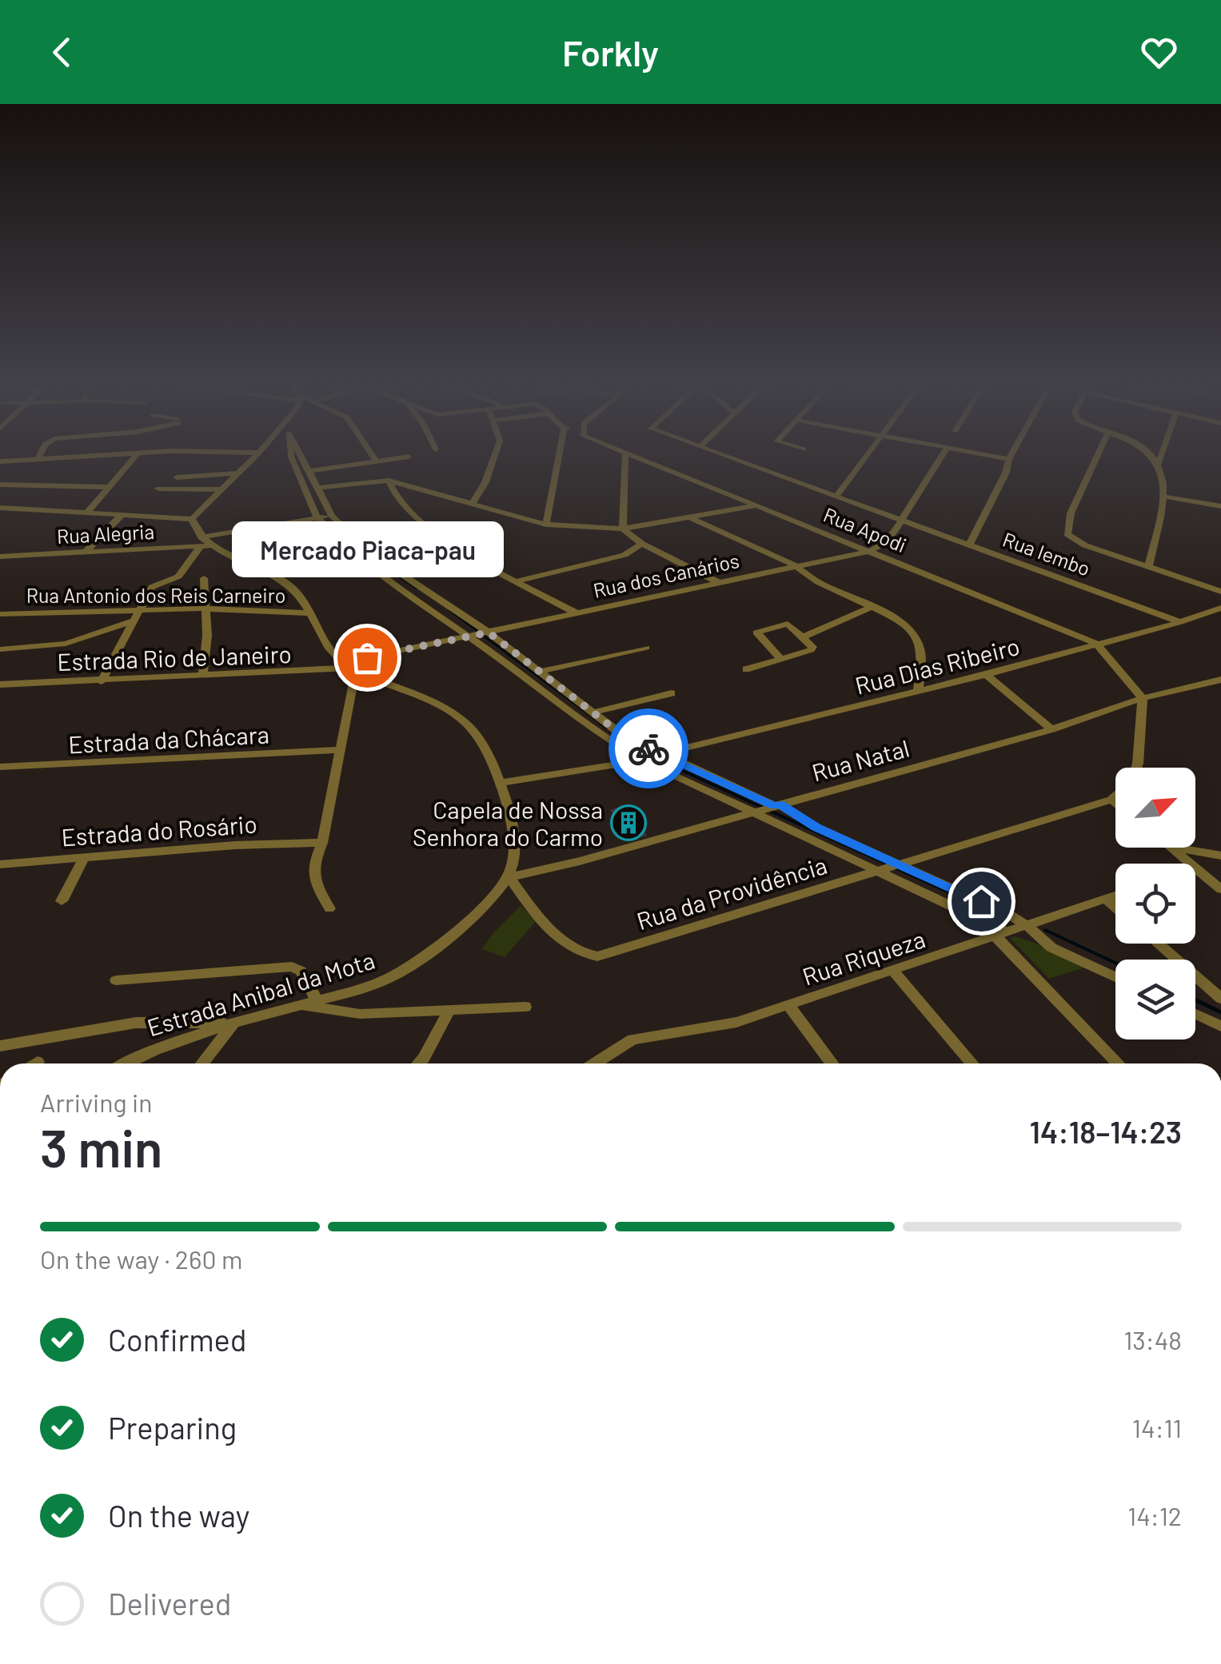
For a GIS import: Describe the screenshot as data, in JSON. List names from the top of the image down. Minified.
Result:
{"streets":{"street":["Rua Apodi","Rua Alegria","Rua Iembo","Rua dos Canários","Rua Antonio dos Reis Carneiro","Estrada Rio de Janeiro","Rua Dias Ribeiro","Estrada da Chácara","Rua Natal","Estrada do Rosário","Rua da Providência","Rua Riqueza","Estrada Anibal da Mota"]},"crossings":[["Rua Apodi","Rua dos Canários"],["Rua Apodi","Rua Dias Ribeiro"],["Rua Iembo","Rua Dias Ribeiro"],["Rua dos Canários","Estrada Rio de Janeiro"],["Rua Natal","Rua da Providência"],["Rua Natal","Estrada Anibal da Mota"],["Rua da Providência","Estrada Anibal da Mota"]],"places":{"other":["Mercado Piaca-pau"],"building":["Capela de Nossa Senhora do Carmo"]},"north":"top right","page":{"header":"Forkly","bubble":"Mercado Piaca-pau","heading":["3 min","Arriving in","14:18–14:23"],"bar":"On the way · 260 m","list":[["Confirmed","13:48"],["Preparing","14:11"],["On the way","14:12"],"Delivered"]}}
